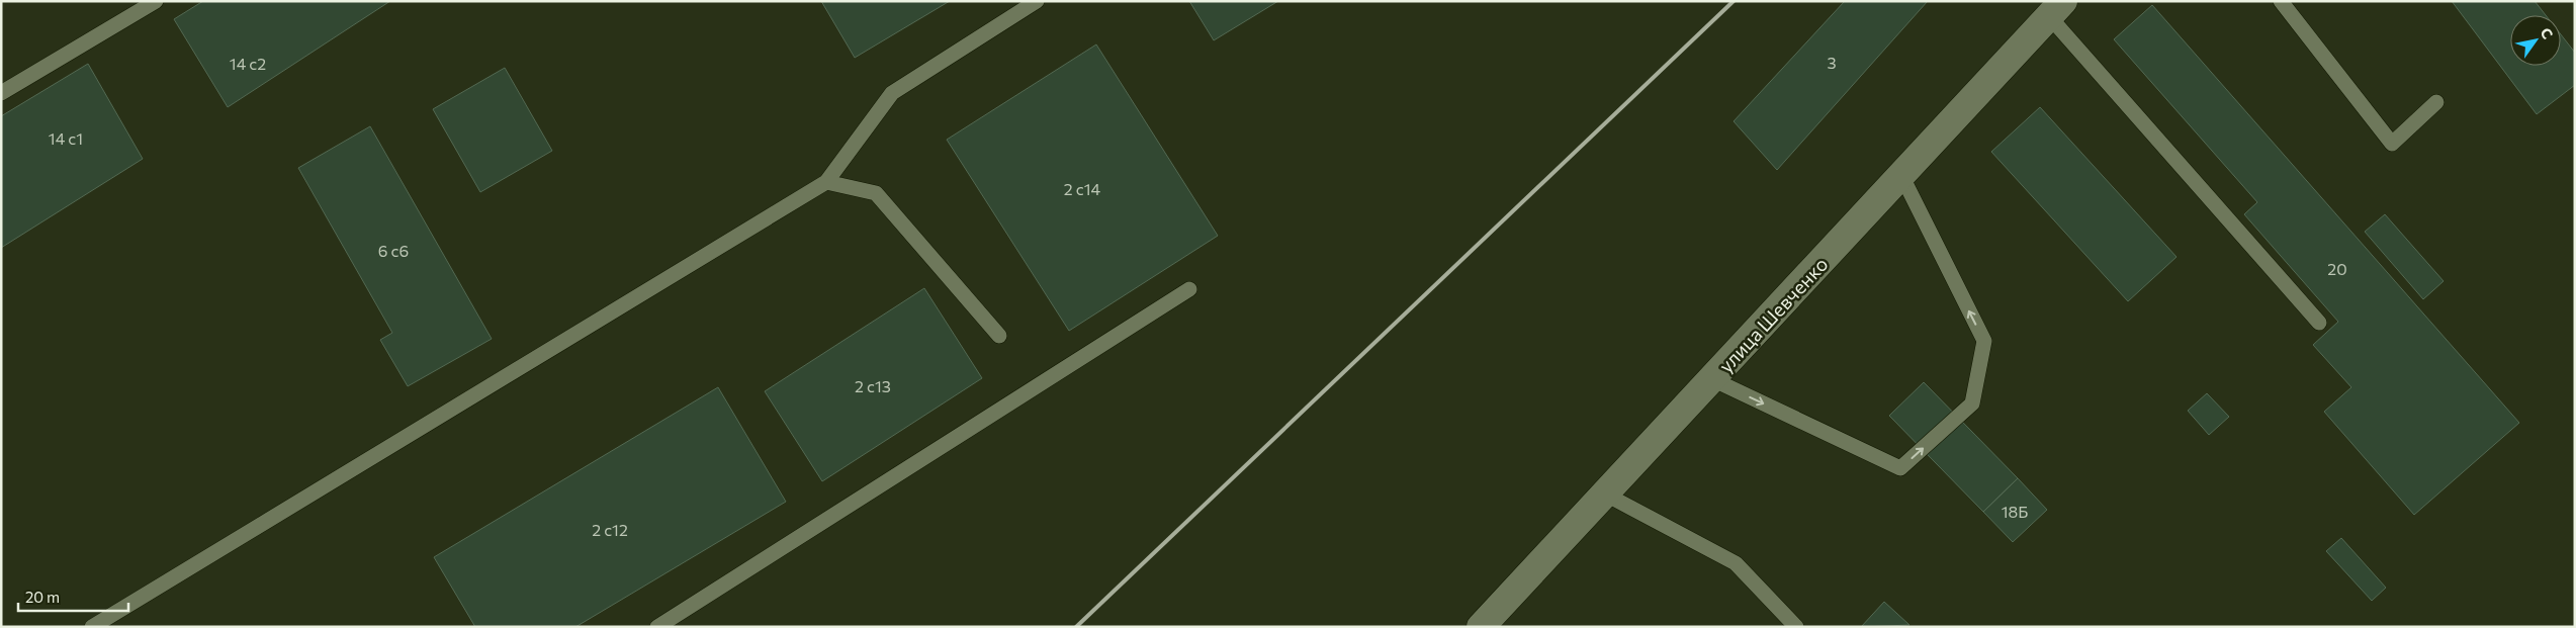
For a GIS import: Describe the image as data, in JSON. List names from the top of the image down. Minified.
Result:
{"streets":{"street":["улица Шевченко"]},"house_numbers":["3","14 с2","14 с1","2 с14","6 с6","20","2 с13","18Б","2 с12"],"scale_bar":"20 m","north":"top right"}
